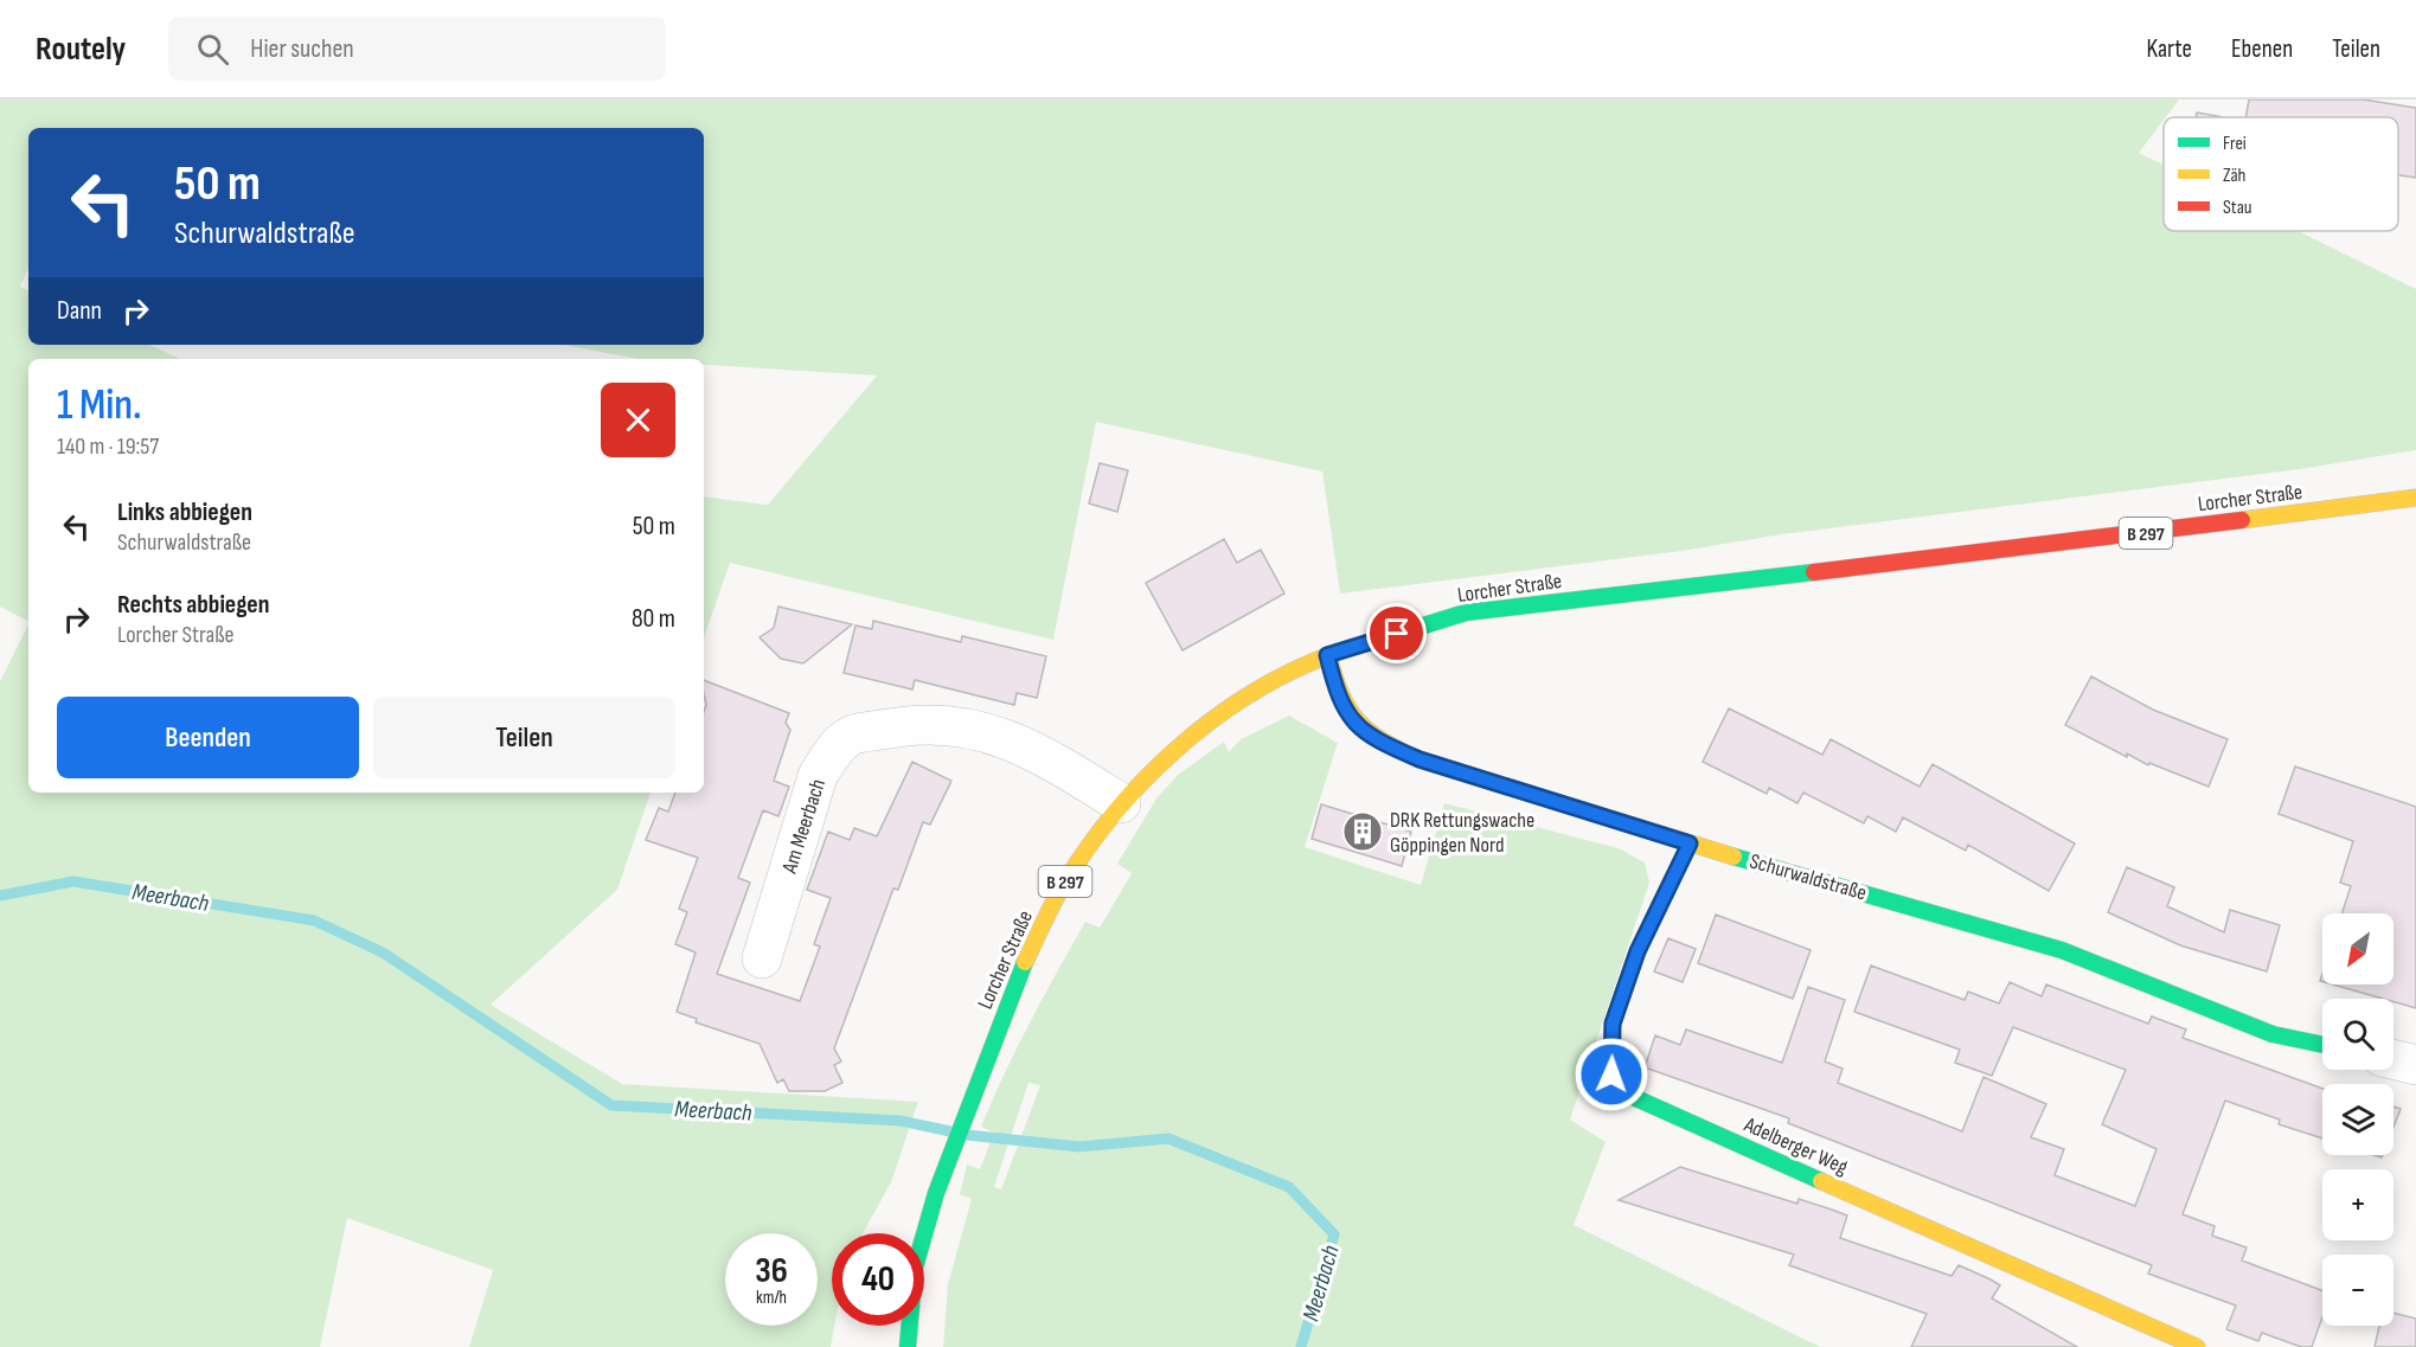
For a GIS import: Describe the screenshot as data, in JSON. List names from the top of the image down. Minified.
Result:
{"streets":{"street":["Lorcher Straße","B 297","Am Meerbach","Schurwaldstraße","Adelberger Weg"]},"crossings":[["Lorcher Straße","Am Meerbach"],["Lorcher Straße","Schurwaldstraße"],["Schurwaldstraße","Adelberger Weg"]],"water":["Meerbach"],"places":{"building":["DRK Rettungswache Göppingen Nord"]},"legend":["Frei","Zäh","Stau"],"north":"bottom left","page":{"header":"Routely","search":"Hier suchen","nav":["Karte","Ebenen","Teilen"],"turn":["50 m","Schurwaldstraße"],"then":"Dann","heading":["1 Min.","140 m · 19:57"],"list":[{"name":"Links abbiegen","note":"Schurwaldstraße","value":"50 m"},{"name":"Rechts abbiegen","note":"Lorcher Straße","value":"80 m"}],"buttons":["Beenden","Teilen"],"map_buttons":["+","−"],"speed":"36 km/h","limit":"40"}}
